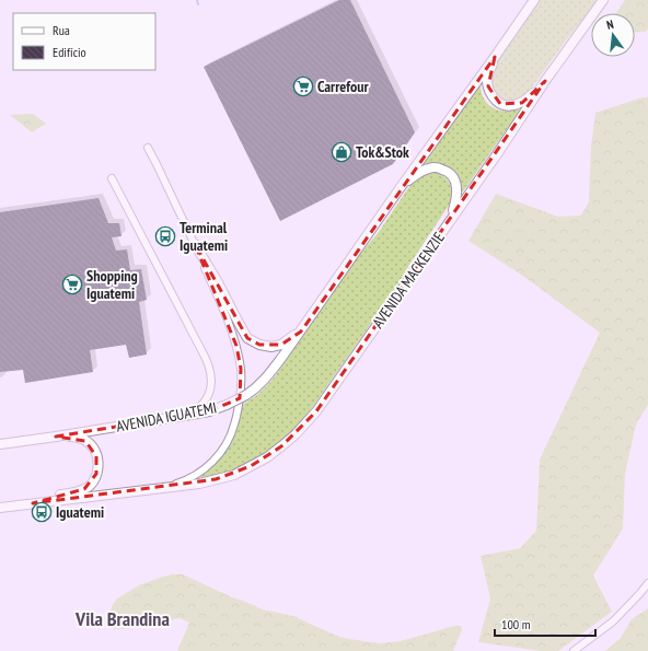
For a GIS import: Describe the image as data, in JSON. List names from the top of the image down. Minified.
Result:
{"streets":{"main road":["AVENIDA MACKENZIE","AVENIDA IGUATEMI"]},"districts":["Vila Brandina"],"places":{"supermarket":["Carrefour","Shopping Iguatemi"],"shop":["Tok&Stok"],"bus stop":["Terminal Iguatemi","Iguatemi"]},"legend":["Rua","Edifício"],"scale_bar":"100 m","north":"top"}
